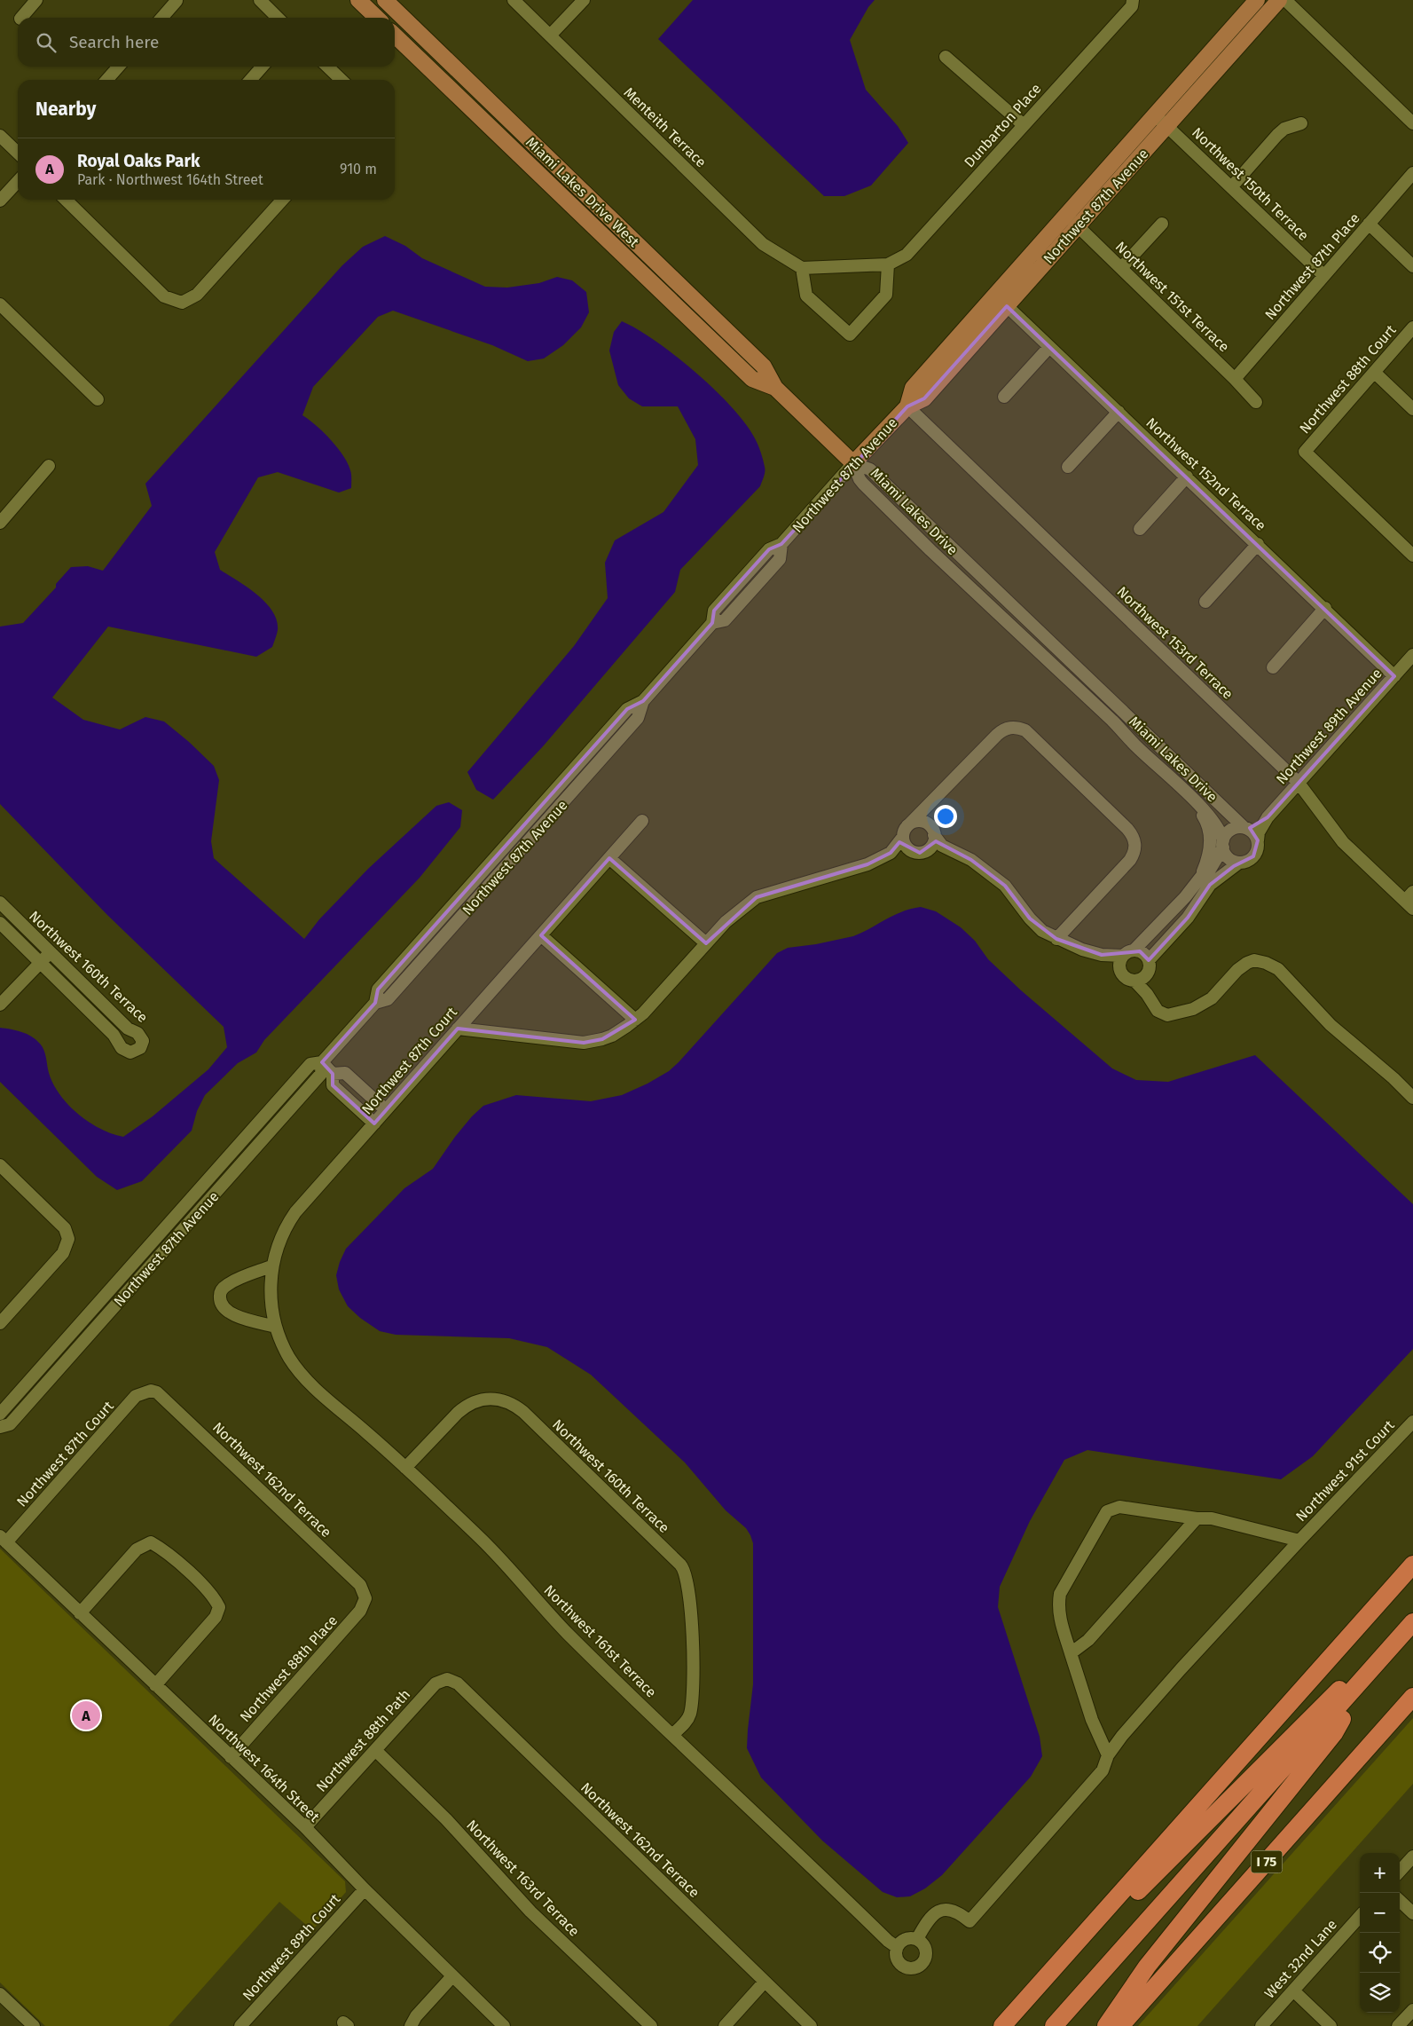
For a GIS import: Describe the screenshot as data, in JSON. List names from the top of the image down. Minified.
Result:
{"streets":{"highway":["I 75"],"main road":["Miami Lakes Drive West","Northwest 87th Avenue"],"street":["Dunbarton Place","Menteith Terrace","Northwest 150th Terrace","Northwest 87th Place","Northwest 151st Terrace","Northwest 88th Court","Northwest 152nd Terrace","Miami Lakes Drive","Northwest 153rd Terrace","Northwest 89th Avenue","Northwest 160th Terrace","Northwest 87th Court","Northwest 91st Court","Northwest 162nd Terrace","Northwest 161st Terrace","Northwest 88th Place","Northwest 88th Path","Northwest 164th Street","Northwest 163rd Terrace","Northwest 89th Court","West 32nd Lane"]},"crossings":[["Dunbarton Place","Menteith Terrace"],["Northwest 150th Terrace","Northwest 87th Avenue"],["Northwest 150th Terrace","Northwest 87th Place"],["Miami Lakes Drive West","Northwest 87th Avenue"],["Miami Lakes Drive West","Miami Lakes Drive"],["Northwest 87th Avenue","Northwest 151st Terrace"],["Northwest 87th Avenue","Northwest 152nd Terrace"],["Northwest 87th Avenue","Miami Lakes Drive"],["Northwest 87th Avenue","Northwest 153rd Terrace"],["Northwest 87th Place","Northwest 151st Terrace"],["Northwest 152nd Terrace","Northwest 89th Avenue"],["Miami Lakes Drive","Northwest 89th Avenue"],["Northwest 153rd Terrace","Northwest 89th Avenue"],["Northwest 160th Terrace","Northwest 161st Terrace"],["Northwest 87th Court","Northwest 162nd Terrace"],["Northwest 87th Court","Northwest 161st Terrace"],["Northwest 87th Court","Northwest 164th Street"],["Northwest 91st Court","Northwest 161st Terrace"],["Northwest 162nd Terrace","Northwest 88th Place"],["Northwest 162nd Terrace","Northwest 88th Path"],["Northwest 88th Place","Northwest 164th Street"],["Northwest 88th Path","Northwest 164th Street"],["Northwest 88th Path","Northwest 163rd Terrace"],["Northwest 164th Street","Northwest 89th Court"]],"page":{"search":"Search here","heading":"Nearby","list":[{"mark":"A","name":"Royal Oaks Park","note":"Park · Northwest 164th Street","value":"910 m"}],"pins":"A","map_buttons":["+","−"]}}
